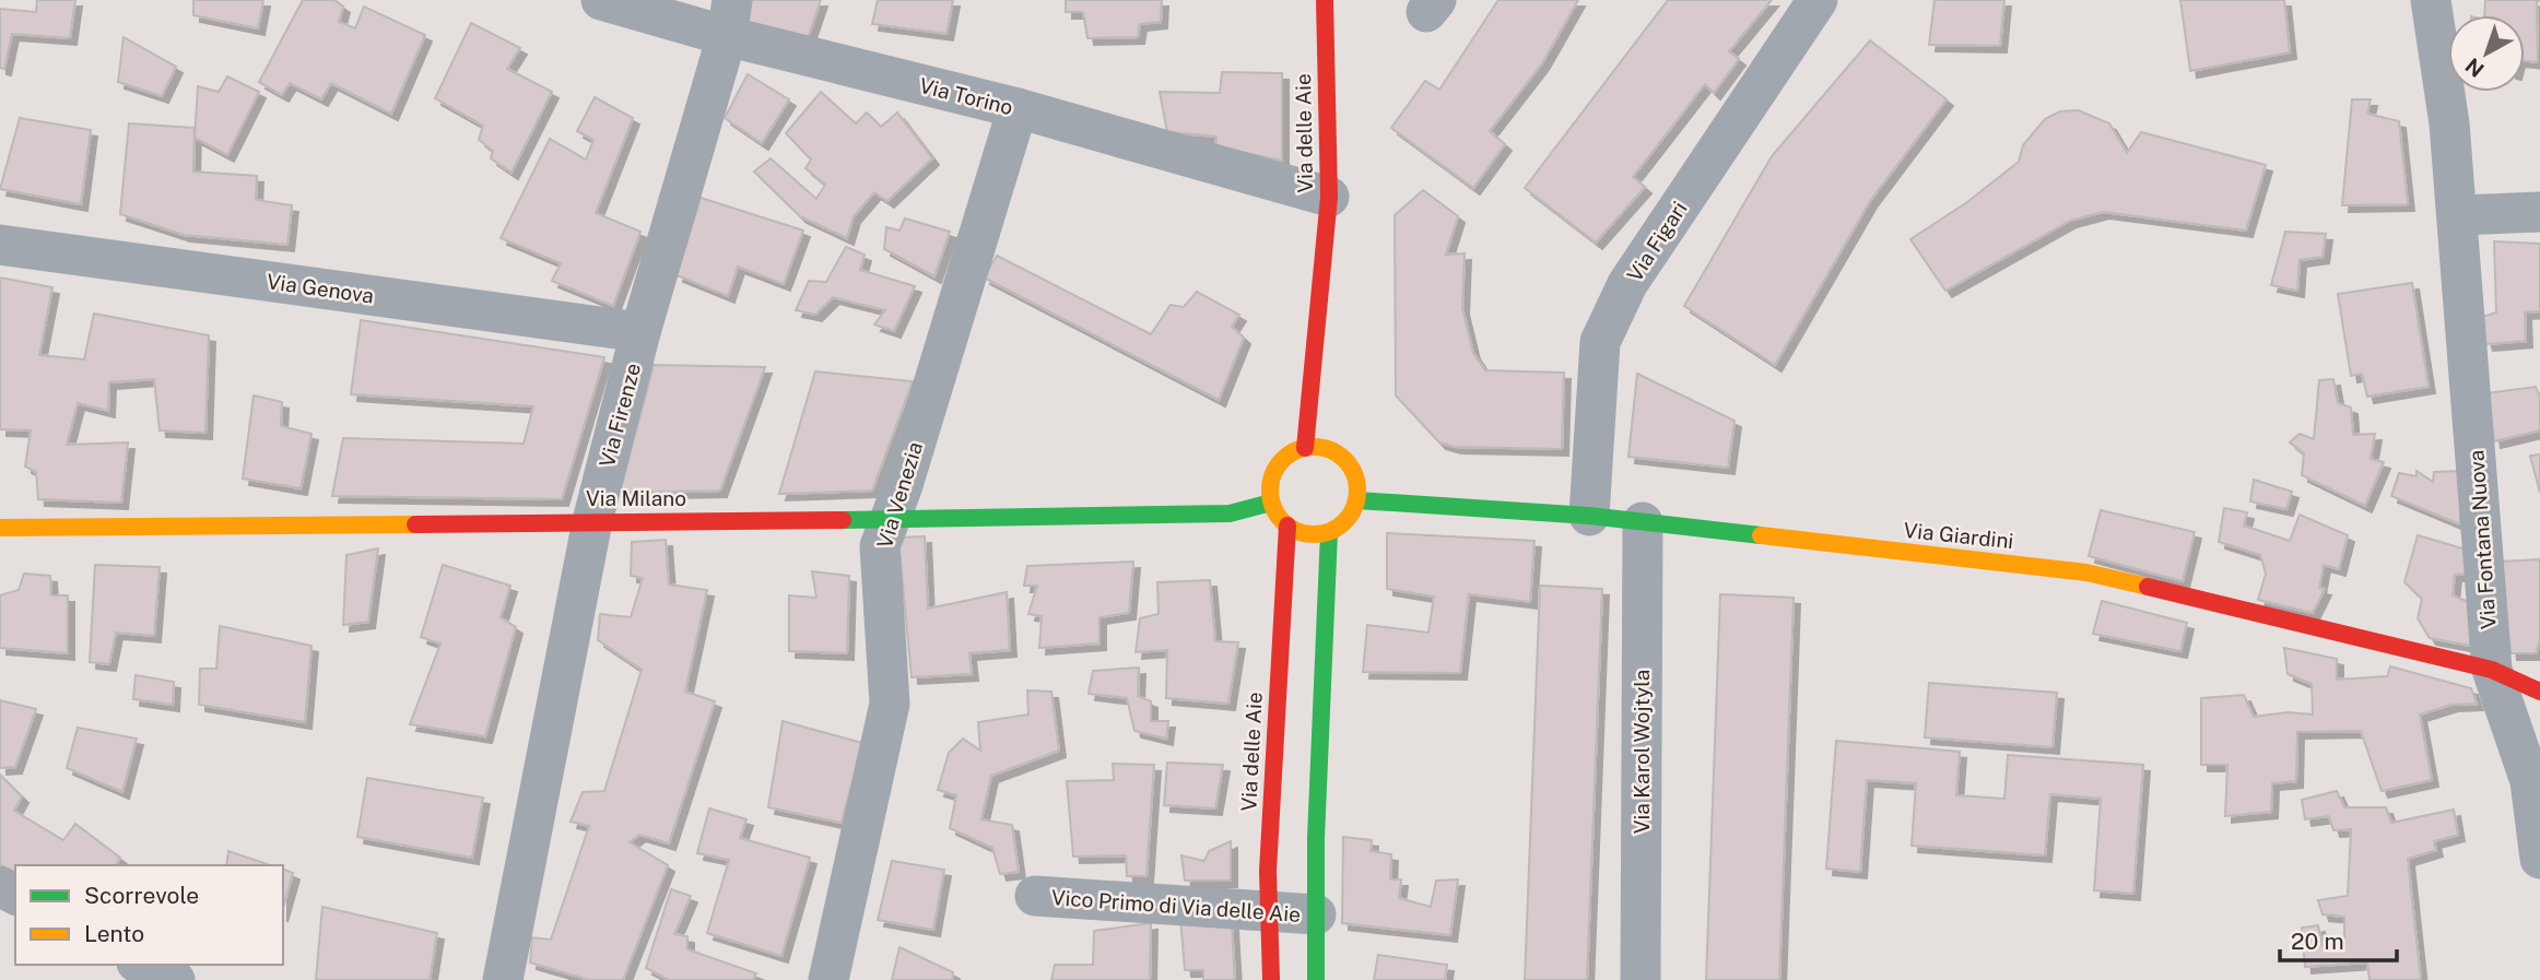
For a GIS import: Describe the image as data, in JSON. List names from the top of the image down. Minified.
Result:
{"streets":{"street":["Via Torino","Via delle Aie","Via Figari","Via Genova","Via Firenze","Via Venezia","Via Milano","Via Giardini","Via Fontana Nuova","Via Karol Wojtyla","Vico Primo di Via delle Aie"]},"crossings":[["Via Torino","Via delle Aie"],["Via Torino","Via Firenze"],["Via Torino","Via Venezia"],["Via delle Aie","Via Milano"],["Via delle Aie","Via Giardini"],["Via delle Aie","Vico Primo di Via delle Aie"],["Via Figari","Via Giardini"],["Via Genova","Via Firenze"],["Via Firenze","Via Milano"],["Via Venezia","Via Milano"],["Via Milano","Via Giardini"],["Via Giardini","Via Fontana Nuova"],["Via Giardini","Via Karol Wojtyla"]],"legend":["Scorrevole","Lento"],"scale_bar":"20 m","north":"bottom left"}
